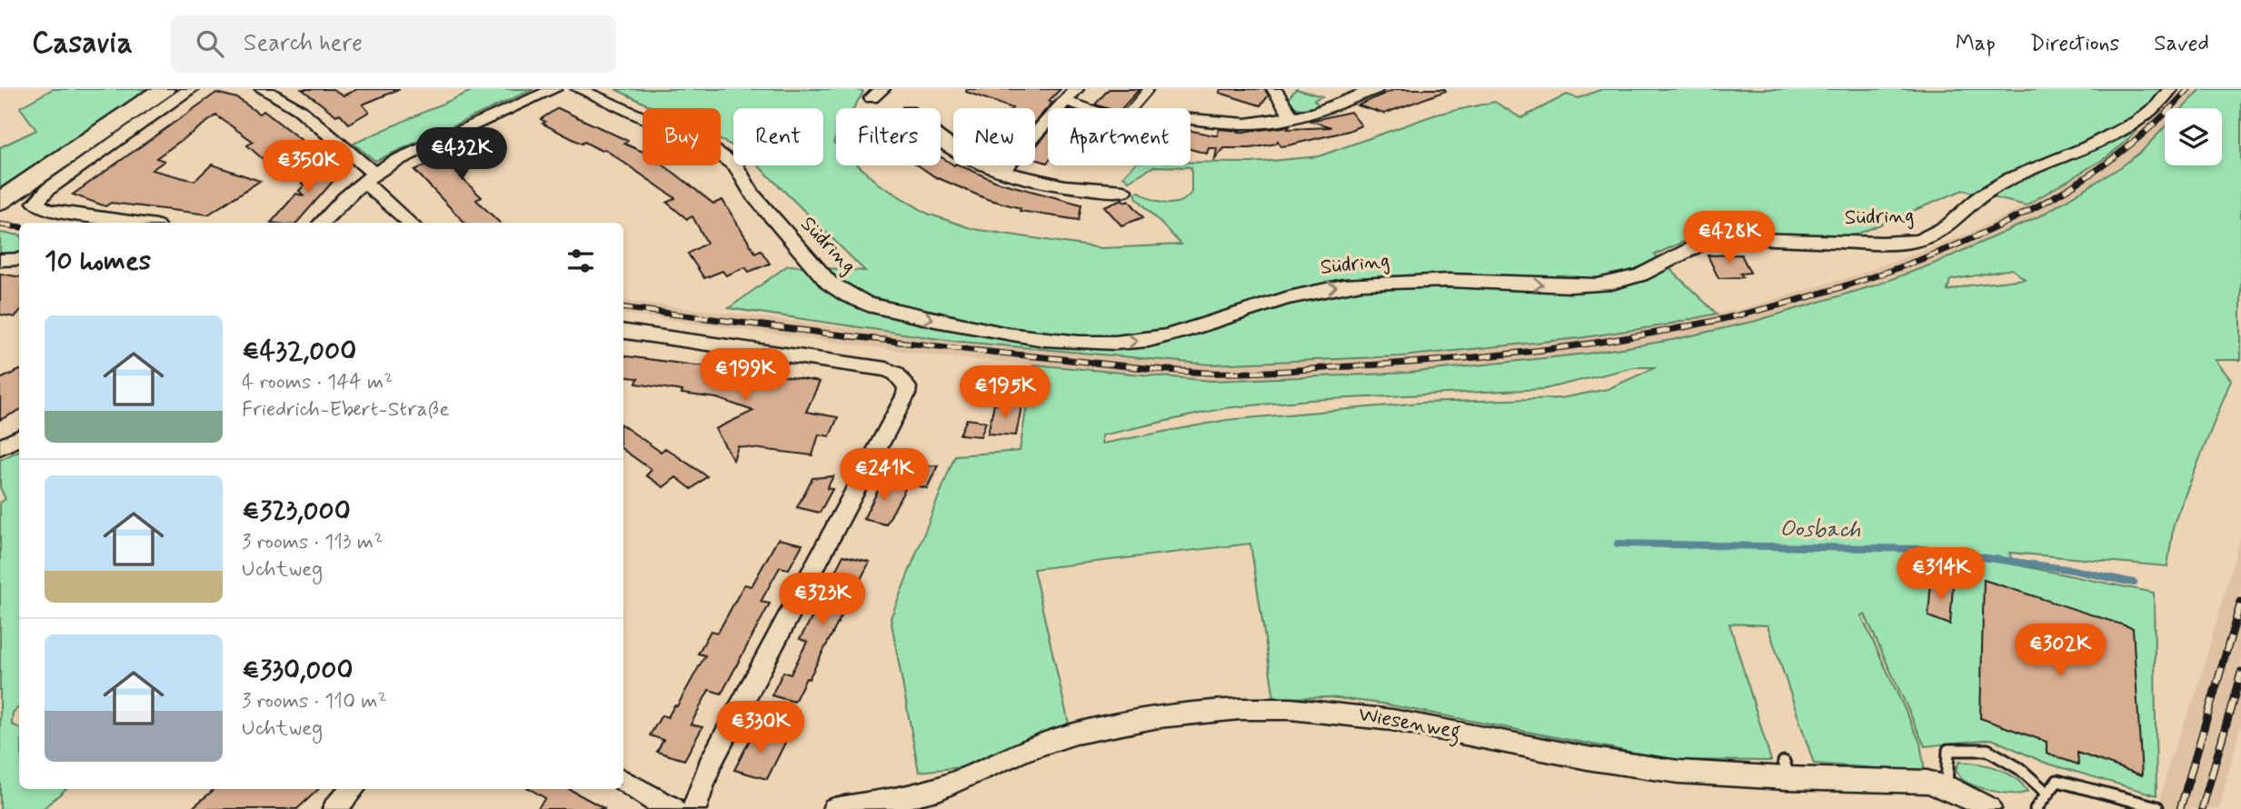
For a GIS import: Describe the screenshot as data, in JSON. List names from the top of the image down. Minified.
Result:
{"streets":{"street":["Südring","Wiesenweg"]},"one_way":["Südring"],"water":["Oosbach"],"page":{"header":"Casavia","search":"Search here","nav":["Map","Directions","Saved"],"chip":["Buy","Rent","Filters","New","Apartment"],"price":["€432K","€350K","€428K","€199K","€195K","€241K","€314K","€323K","€302K","€330K"],"heading":"10 homes","list":[{"name":"€432,000","note":"4 rooms · 144 m² · Friedrich-Ebert-Straße"},{"name":"€323,000","note":"3 rooms · 113 m² · Uchtweg"},{"name":"€330,000","note":"3 rooms · 110 m² · Uchtweg"}]}}
